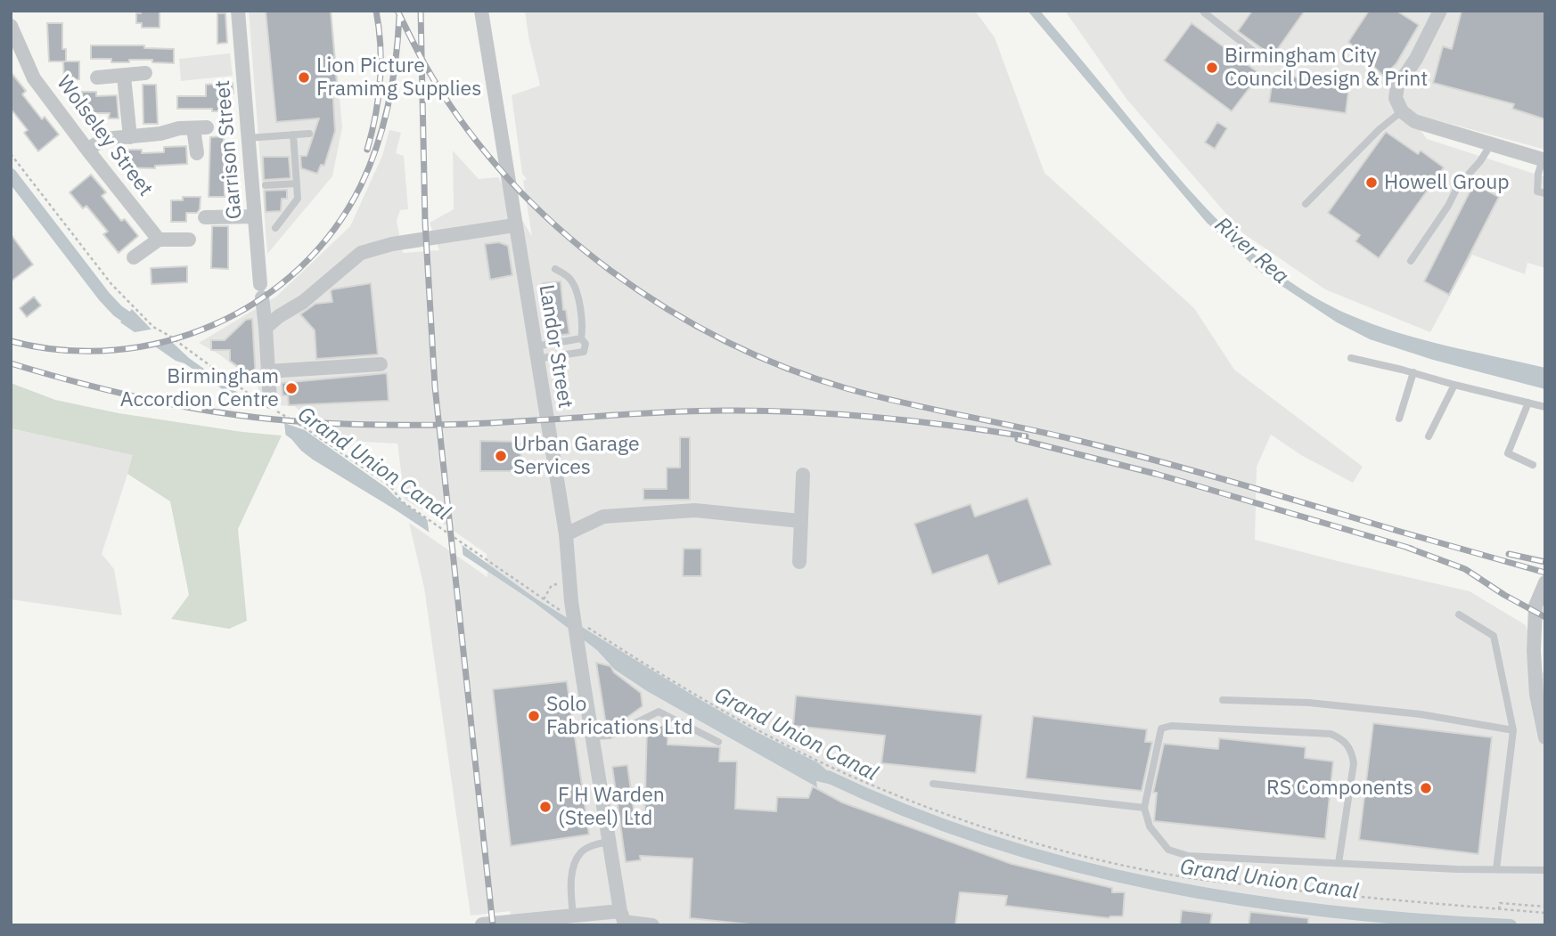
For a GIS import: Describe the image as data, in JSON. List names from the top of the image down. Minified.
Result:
{"streets":{"street":["Wolseley Street","Garrison Street","Landor Street"]},"water":["River Rea","Grand Union Canal"],"places":["Birmingham City Council Design & Print","Lion Picture Framimg Supplies","Howell Group","Birmingham Accordion Centre","Urban Garage Services","Solo Fabrications Ltd","RS Components","F H Warden (Steel) Ltd"]}
